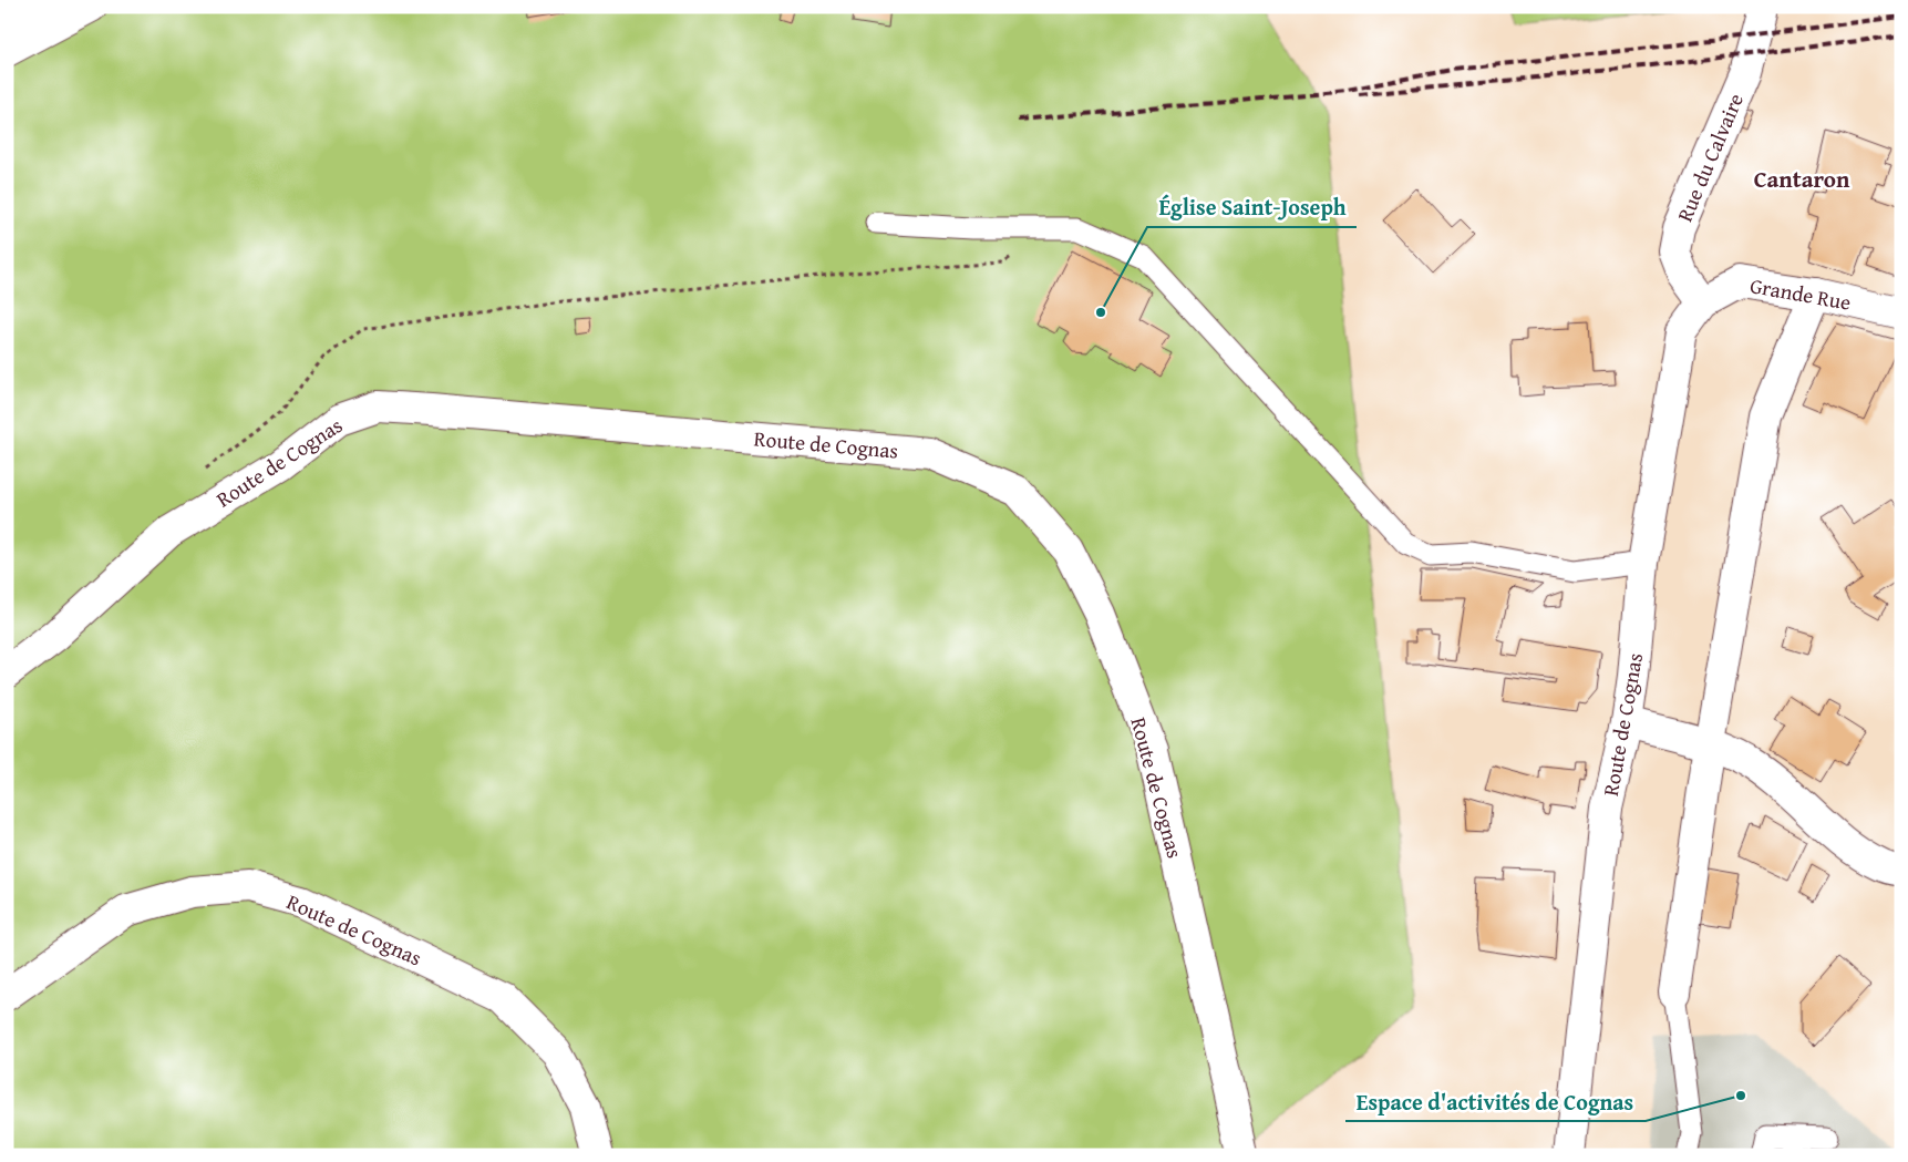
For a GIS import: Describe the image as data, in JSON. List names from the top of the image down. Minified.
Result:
{"streets":{"street":["Rue du Calvaire","Grande Rue","Route de Cognas"]},"crossings":[["Rue du Calvaire","Grande Rue"],["Rue du Calvaire","Route de Cognas"],["Grande Rue","Route de Cognas"]],"districts":["Cantaron"],"places":["Église Saint-Joseph","Espace d'activités de Cognas"]}
